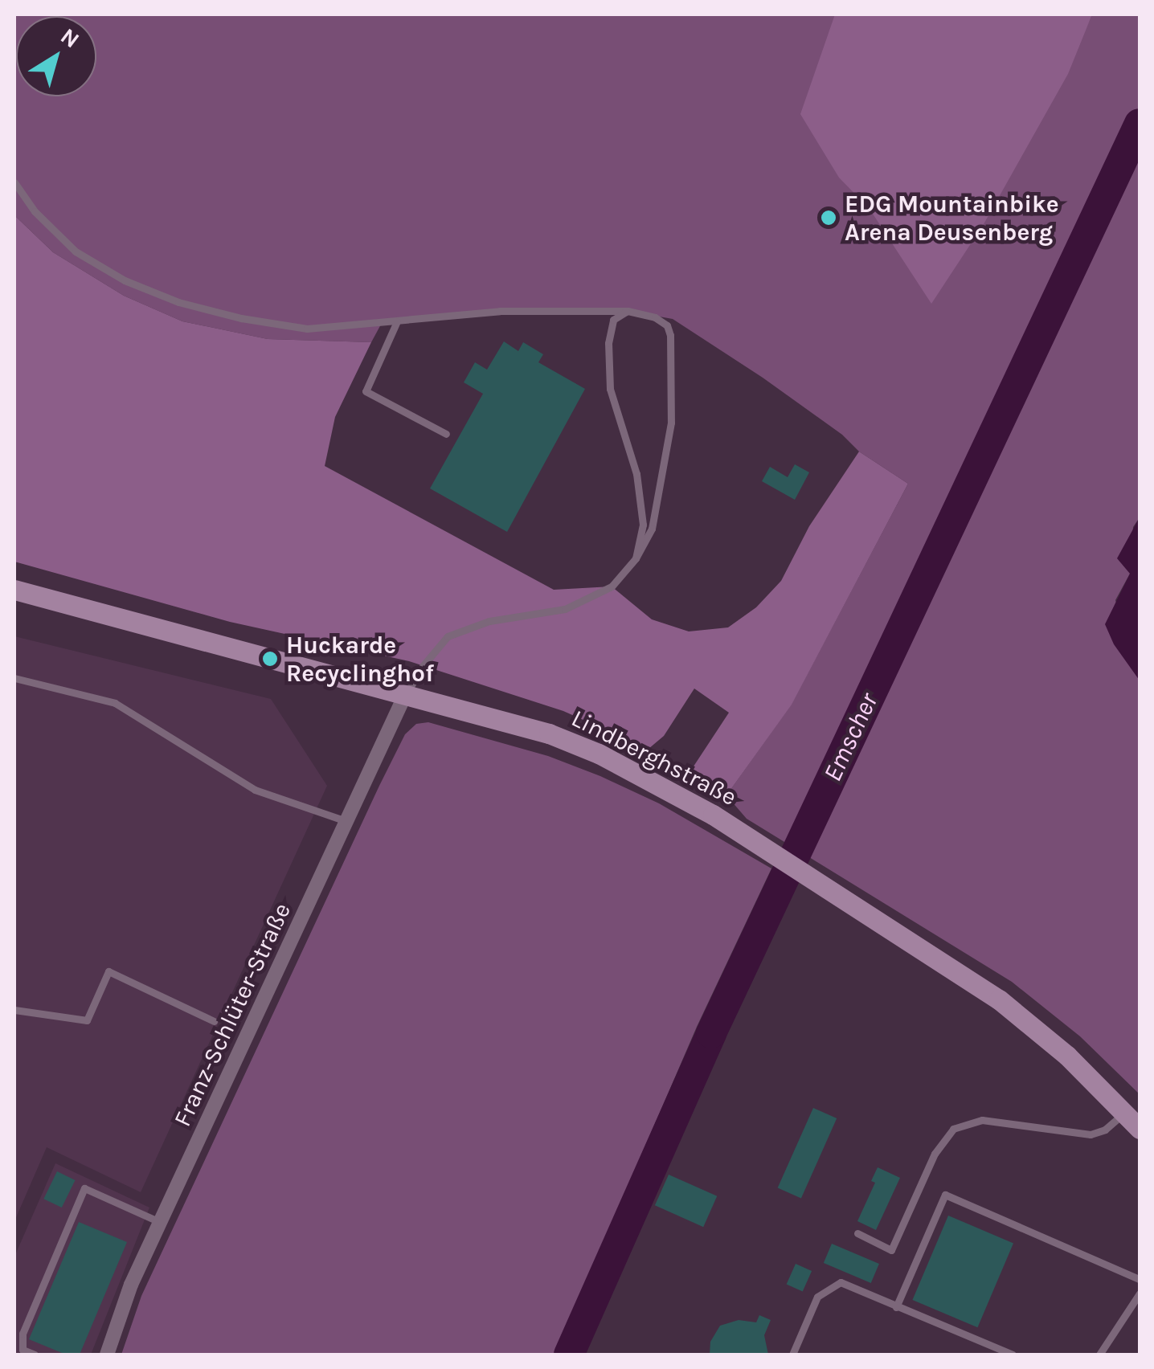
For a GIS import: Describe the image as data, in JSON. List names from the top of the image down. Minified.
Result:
{"streets":{"main road":["Lindberghstraße"],"street":["Franz-Schlüter-Straße"]},"crossings":[["Lindberghstraße","Franz-Schlüter-Straße"]],"water":["Emscher"],"places":["EDG Mountainbike Arena Deusenberg","Huckarde Recyclinghof"],"north":"top right"}
